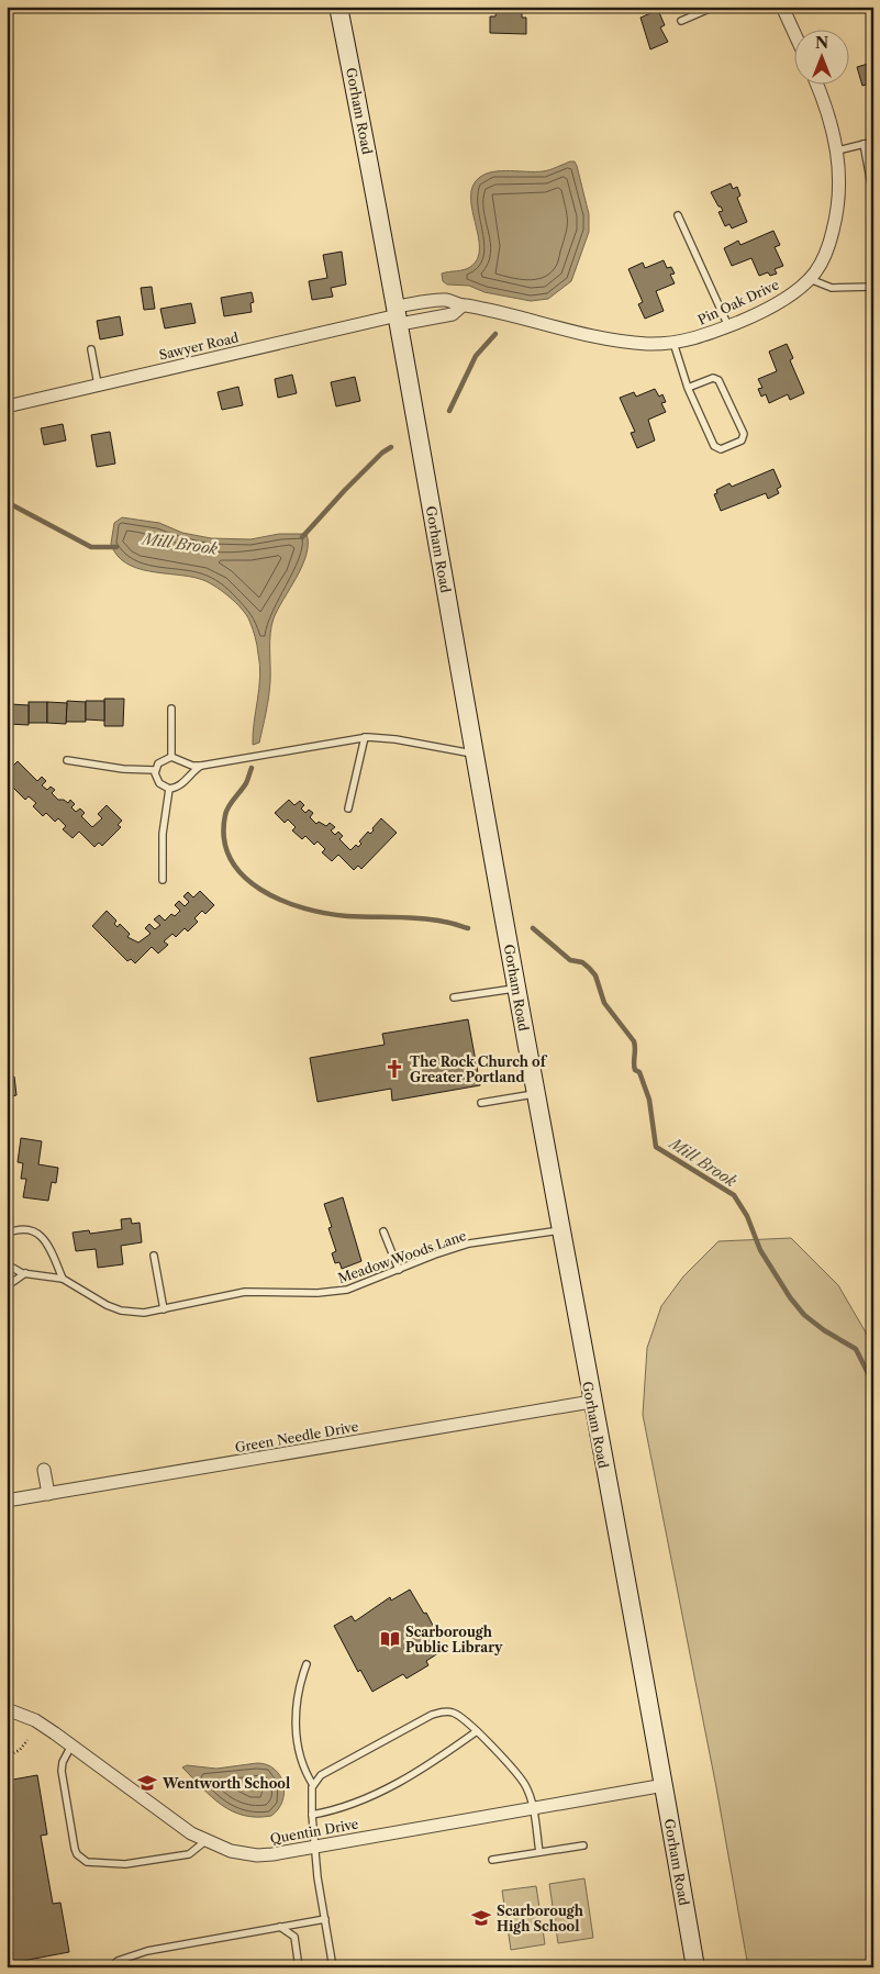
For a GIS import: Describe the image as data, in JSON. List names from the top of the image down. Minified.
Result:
{"streets":{"main road":["Gorham Road"],"street":["Pin Oak Drive","Sawyer Road","Green Needle Drive","Quentin Drive"],"lane":["Meadow Woods Lane"]},"crossings":[["Gorham Road","Pin Oak Drive"],["Gorham Road","Sawyer Road"],["Gorham Road","Meadow Woods Lane"],["Gorham Road","Green Needle Drive"],["Gorham Road","Quentin Drive"],["Pin Oak Drive","Sawyer Road"]],"water":["Mill Brook"],"places":{"church":["The Rock Church of Greater Portland"],"library":["Scarborough Public Library"],"school or university":["Wentworth School","Scarborough High School"]},"north":"top"}
